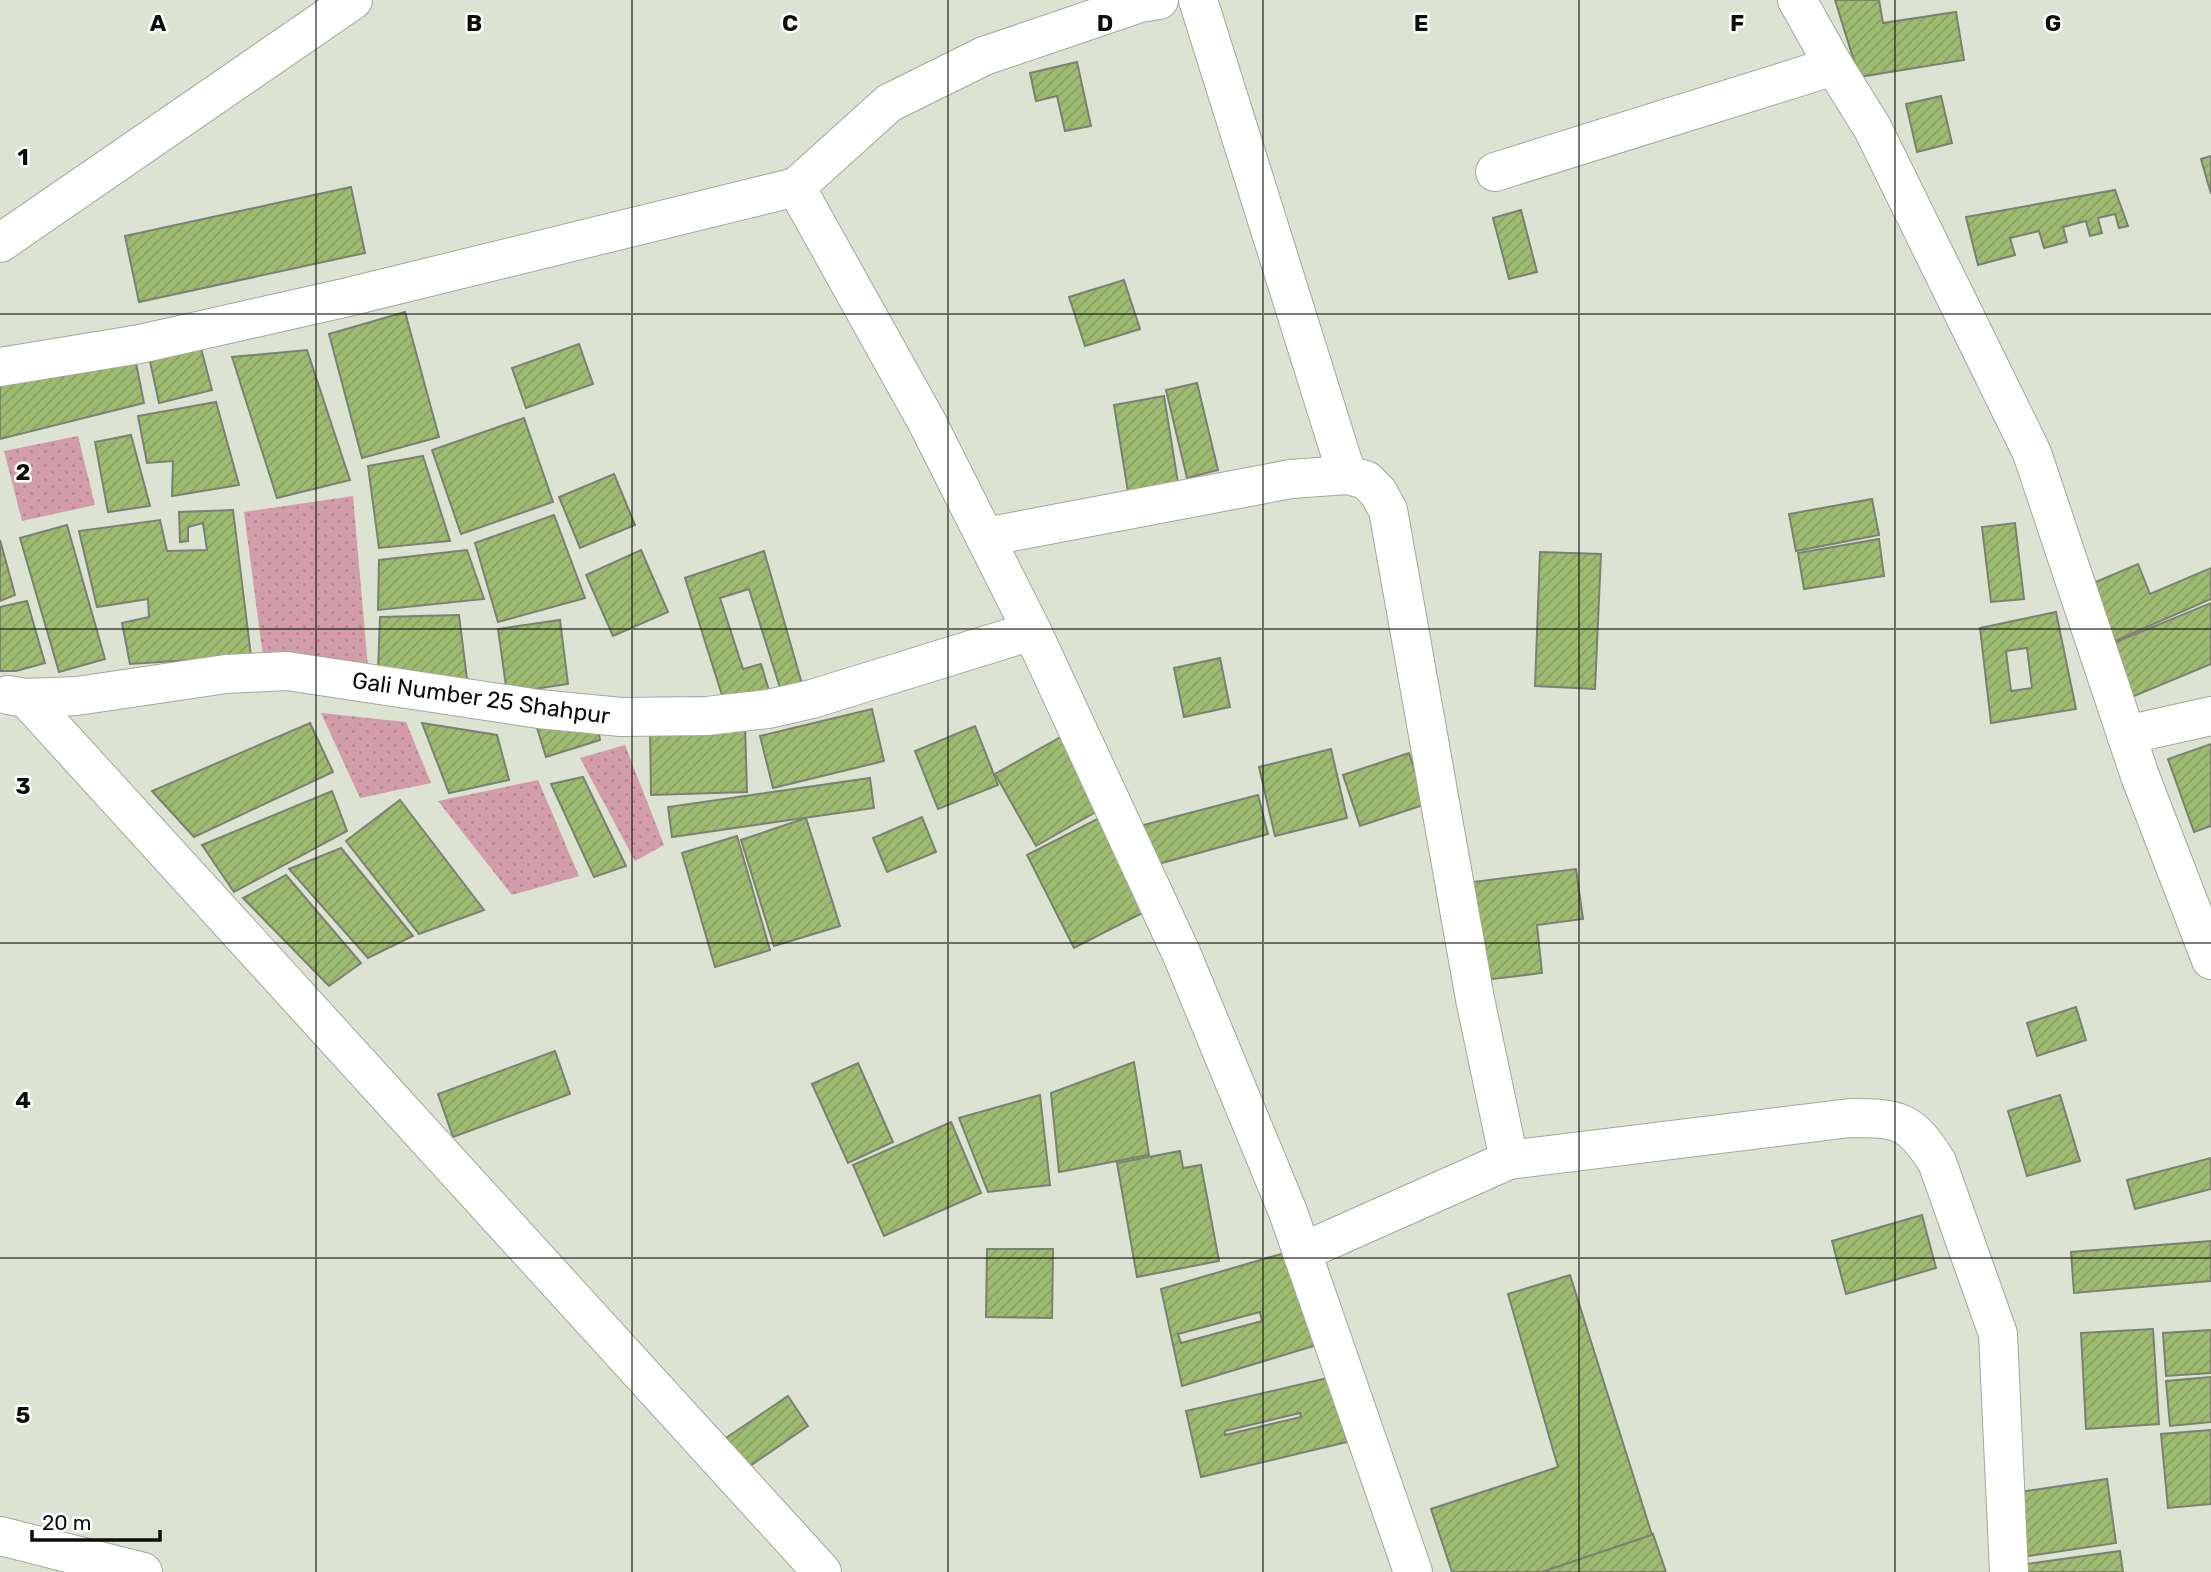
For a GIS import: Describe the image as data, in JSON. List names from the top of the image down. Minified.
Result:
{"streets":{"street":["Gali Number 25 Shahpur"]},"scale_bar":"20 m","grid":{"columns":["A","B","C","D","E","F","G"],"rows":["1","2","3","4","5"]}}
